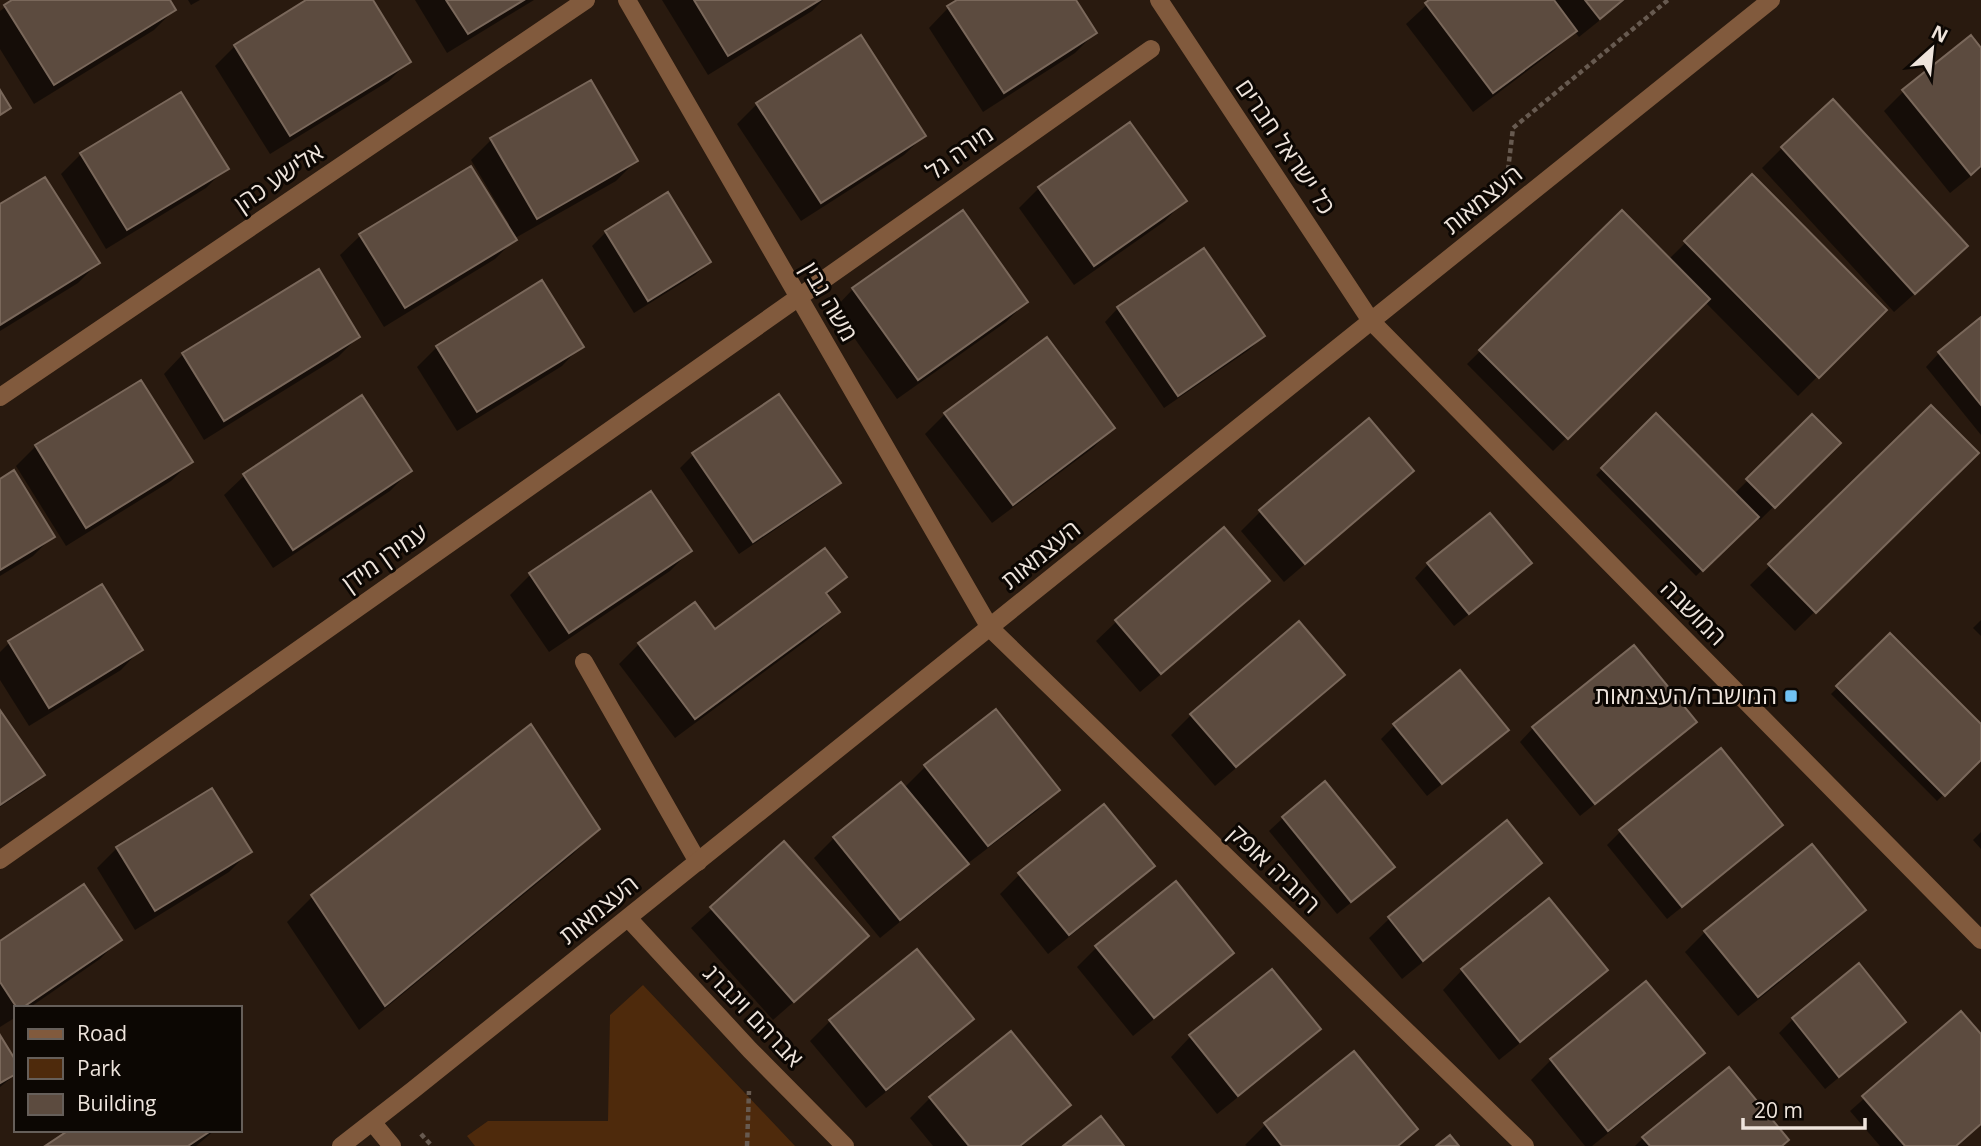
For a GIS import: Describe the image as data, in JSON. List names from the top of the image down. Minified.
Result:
{"streets":{"street":["כל ישראל חברים","מירה גל","אלישע כהן","העצמאות","משה גבין","עמירן מידן","המושבה","רחביה אופק","אברהם וינברג"]},"crossings":[["כל ישראל חברים","העצמאות"],["כל ישראל חברים","המושבה"],["מירה גל","משה גבין"],["מירה גל","עמירן מידן"],["העצמאות","משה גבין"],["העצמאות","המושבה"],["העצמאות","רחביה אופק"],["העצמאות","אברהם וינברג"],["משה גבין","עמירן מידן"],["משה גבין","רחביה אופק"]],"places":{"transit":["המושבה/העצמאות"]},"legend":["Road","Park","Building"],"scale_bar":"20 m","north":"top right"}
